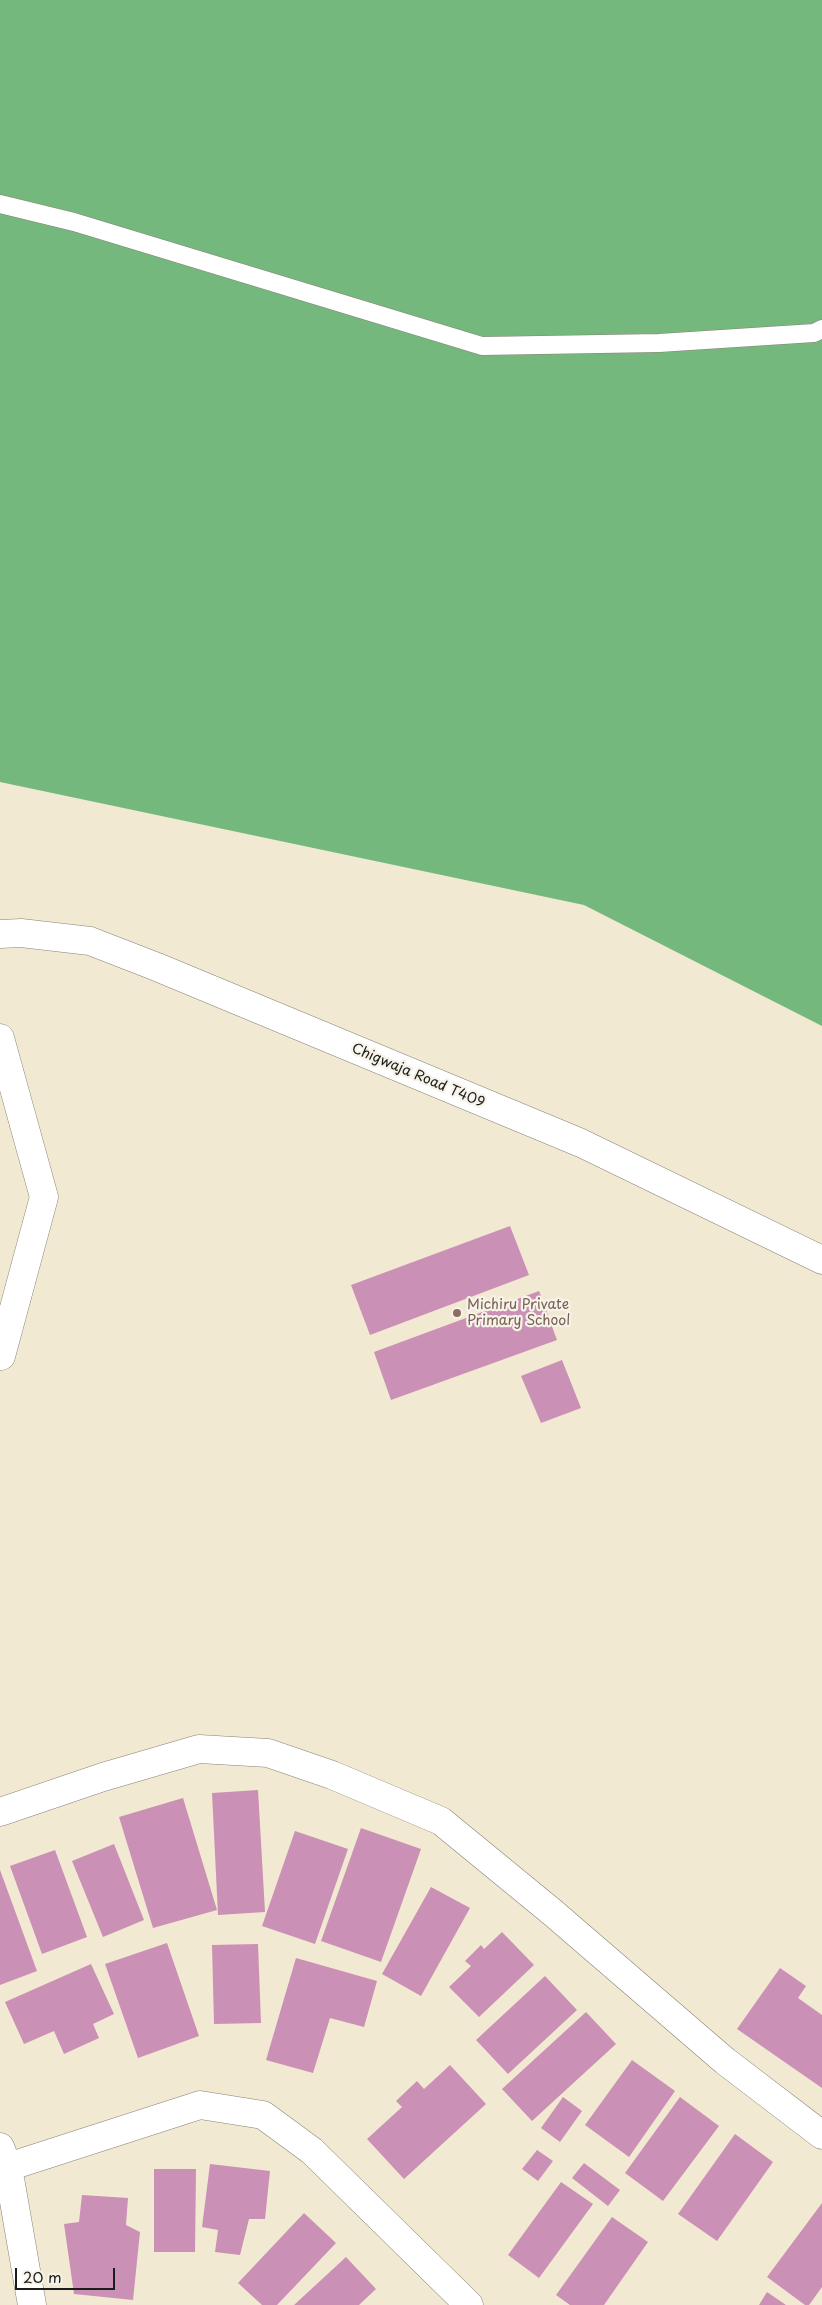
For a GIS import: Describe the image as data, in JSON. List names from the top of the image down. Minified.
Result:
{"streets":{"street":["Chigwaja Road T409"]},"places":["Michiru Private Primary School"],"scale_bar":"20 m"}
